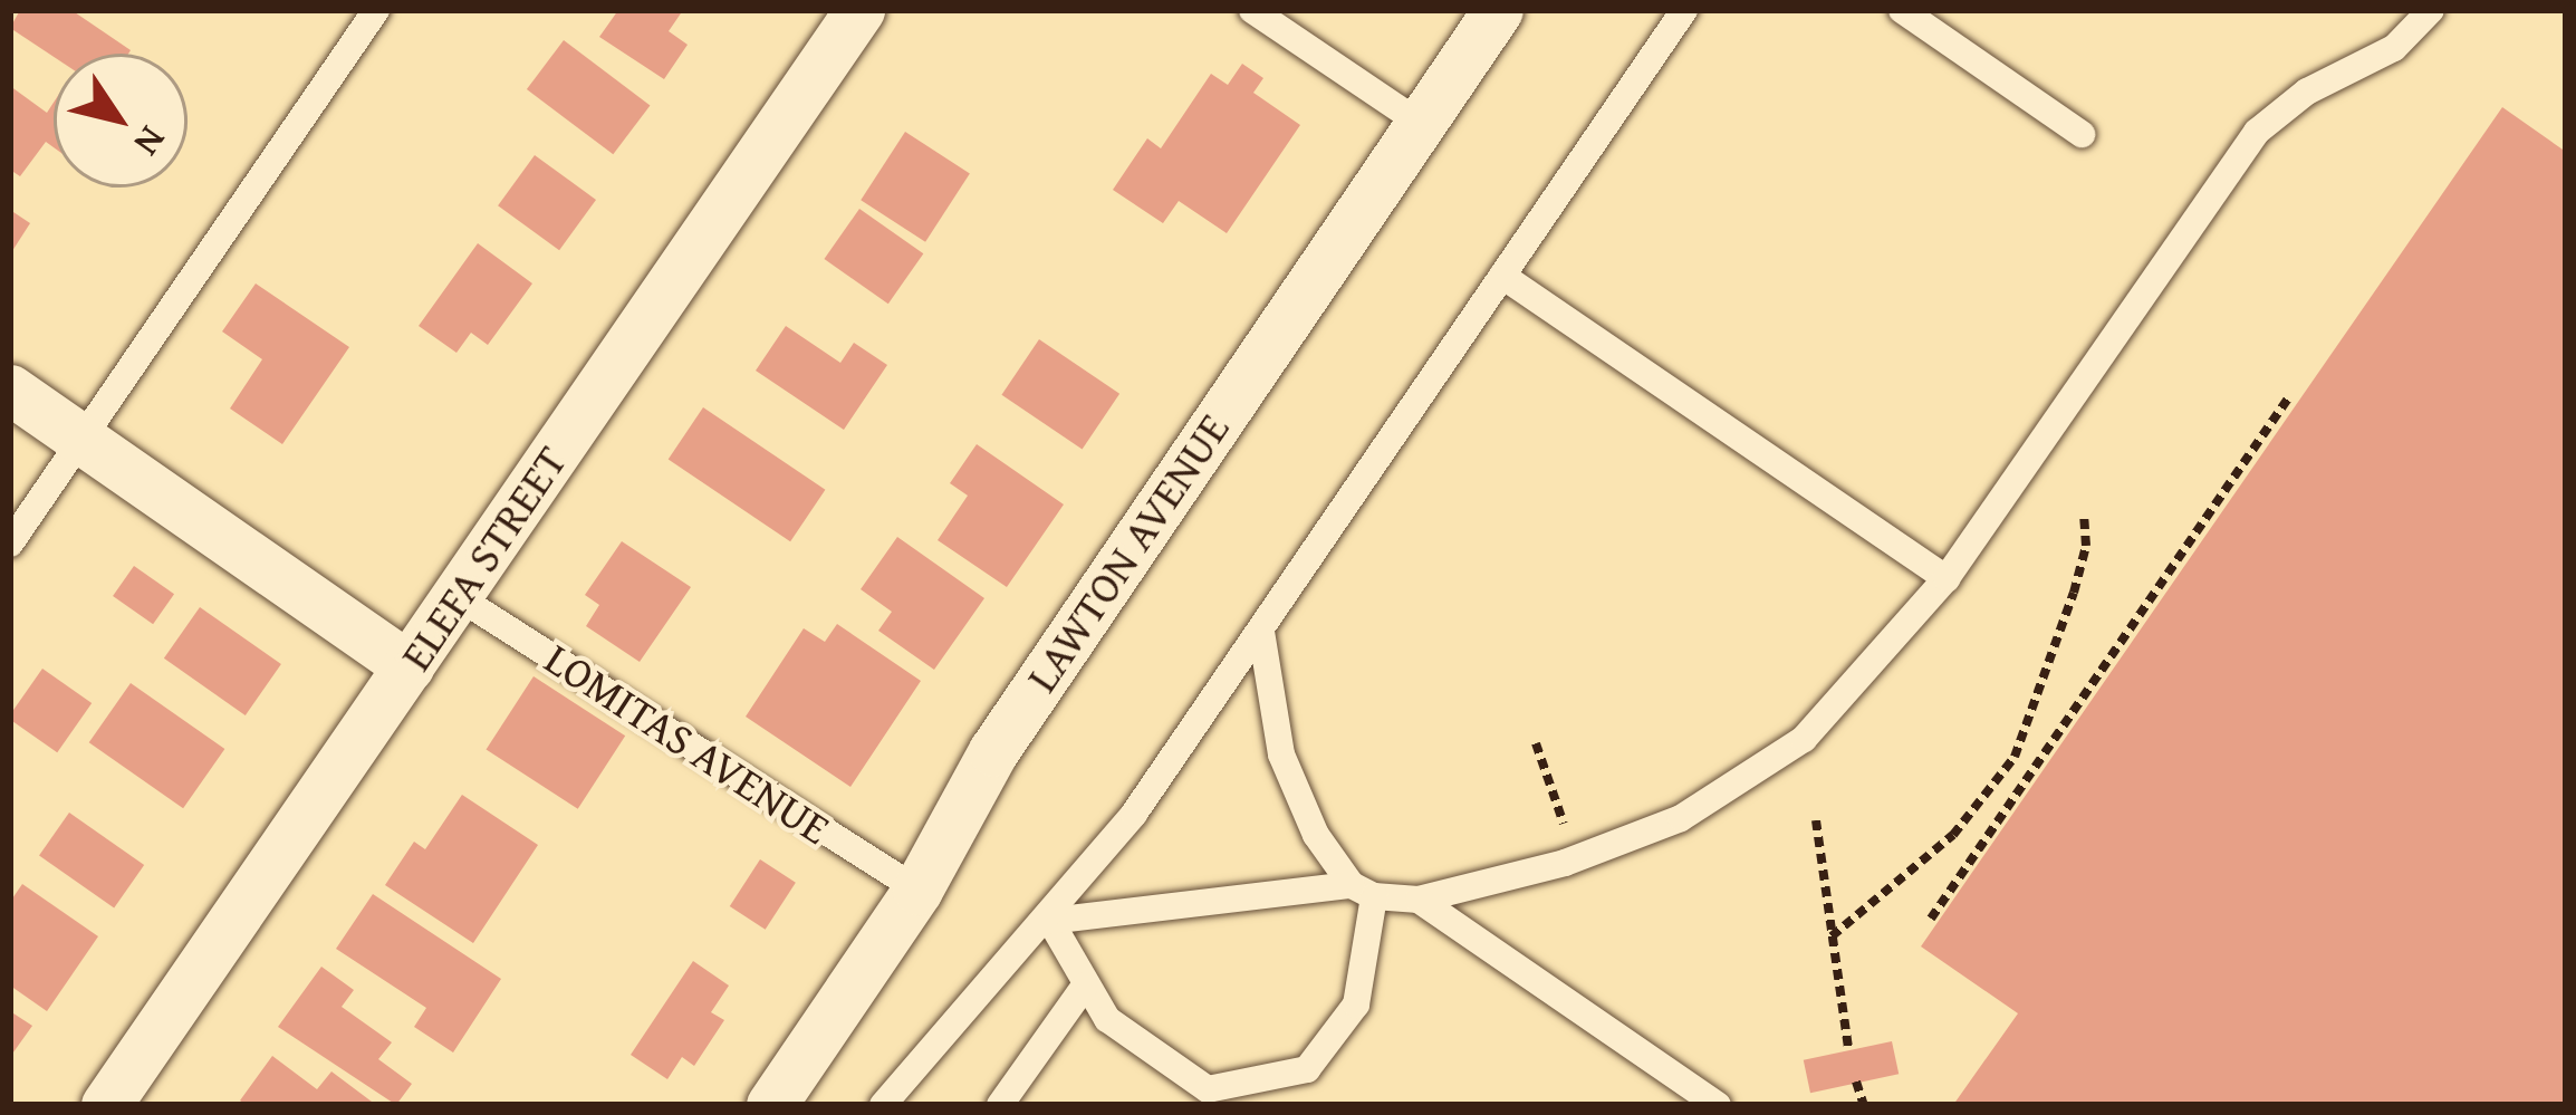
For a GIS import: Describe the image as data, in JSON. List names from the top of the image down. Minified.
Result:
{"streets":{"street":["LAWTON AVENUE","ELEFA STREET"],"lane":["LOMITAS AVENUE"]},"crossings":[["LAWTON AVENUE","LOMITAS AVENUE"],["ELEFA STREET","LOMITAS AVENUE"]],"north":"bottom right"}
